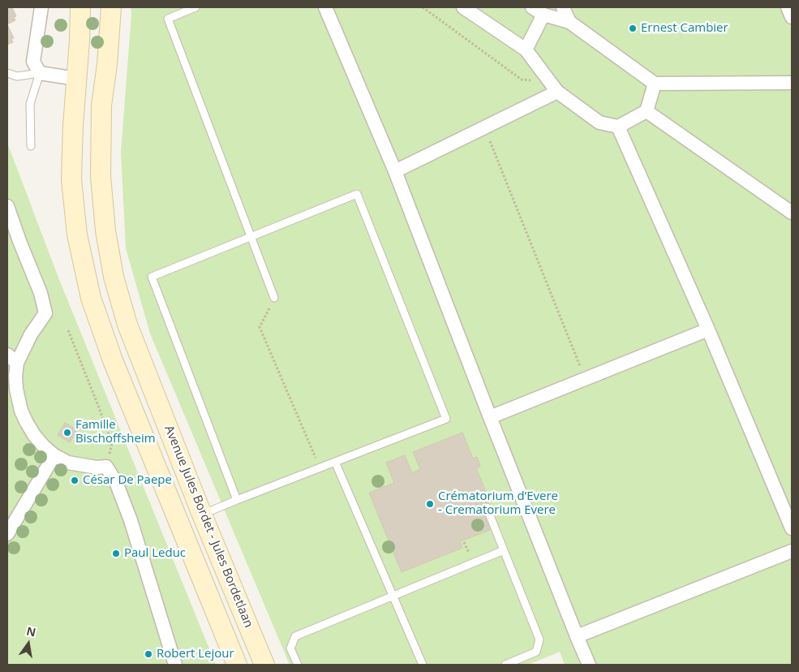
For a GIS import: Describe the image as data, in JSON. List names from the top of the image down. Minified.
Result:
{"streets":{"main road":["Avenue Jules Bordet - Jules Bordetlaan"]},"places":["Ernest Cambier","Famille Bischoffsheim","César De Paepe","Crématorium d’Evere - Crematorium Evere","Paul Leduc","Robert Lejour"],"north":"top"}
